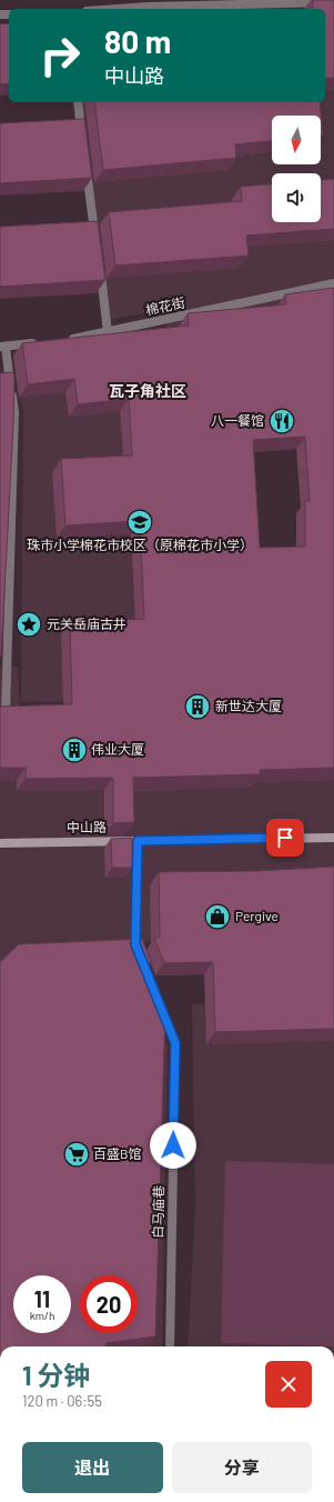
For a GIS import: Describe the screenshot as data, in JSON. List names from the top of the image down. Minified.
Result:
{"streets":{"main road":["中山路"],"lane":["棉花街","白马庙巷"]},"districts":["瓦子角社区"],"places":{"restaurant":["八一餐馆"],"school or university":["珠市小学棉花市校区（原棉花市小学）"],"place":["元关岳庙古井"],"building":["新世达大厦","伟业大厦"],"shop":["Pergive"],"supermarket":["百盛B馆"]},"north":"bottom","page":{"turn":["80 m","中山路"],"speed":"11 km/h","limit":"20","heading":["1 分钟","120 m · 06:55"],"buttons":["退出","分享"]}}
